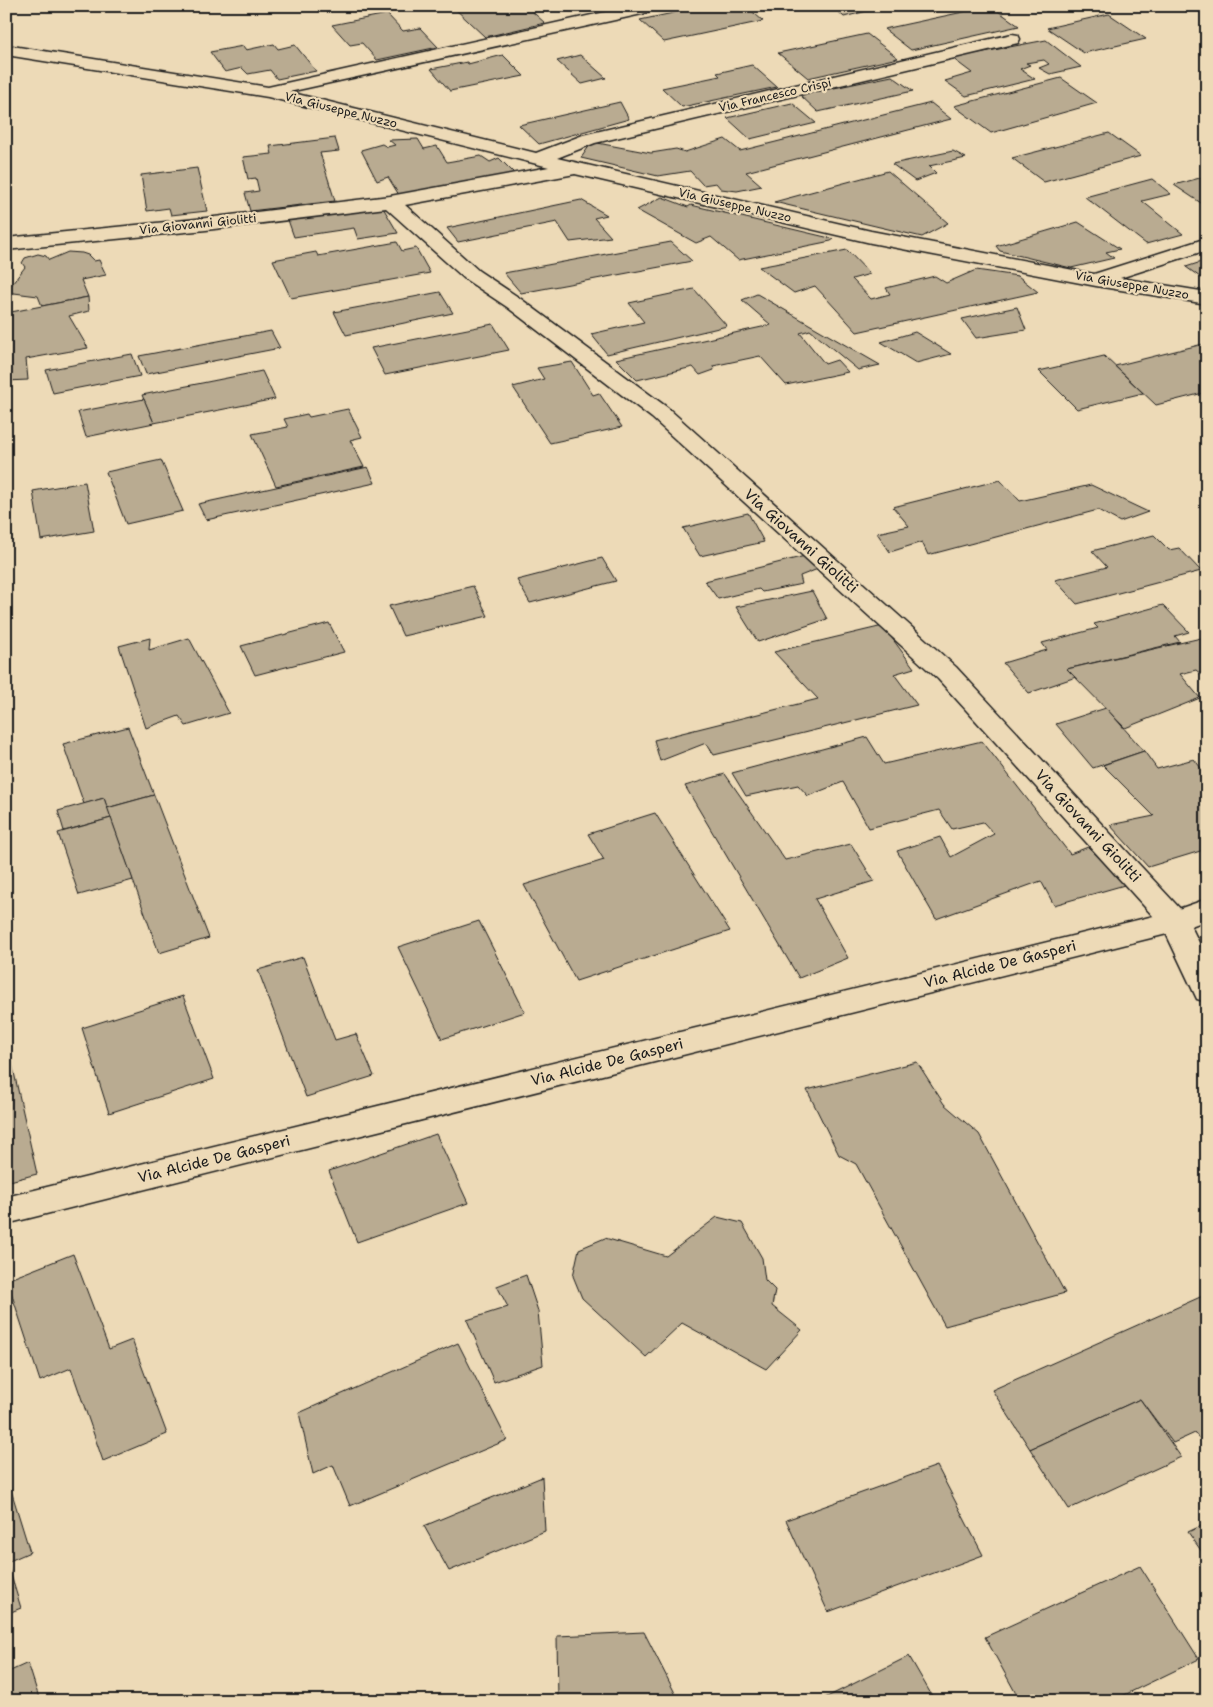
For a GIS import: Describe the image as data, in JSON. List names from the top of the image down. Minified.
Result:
{"streets":{"street":["Via Francesco Crispi","Via Giuseppe Nuzzo","Via Giovanni Giolitti","Via Alcide De Gasperi"]},"crossings":[["Via Francesco Crispi","Via Giuseppe Nuzzo"],["Via Giuseppe Nuzzo","Via Giovanni Giolitti"],["Via Giovanni Giolitti","Via Alcide De Gasperi"]]}
